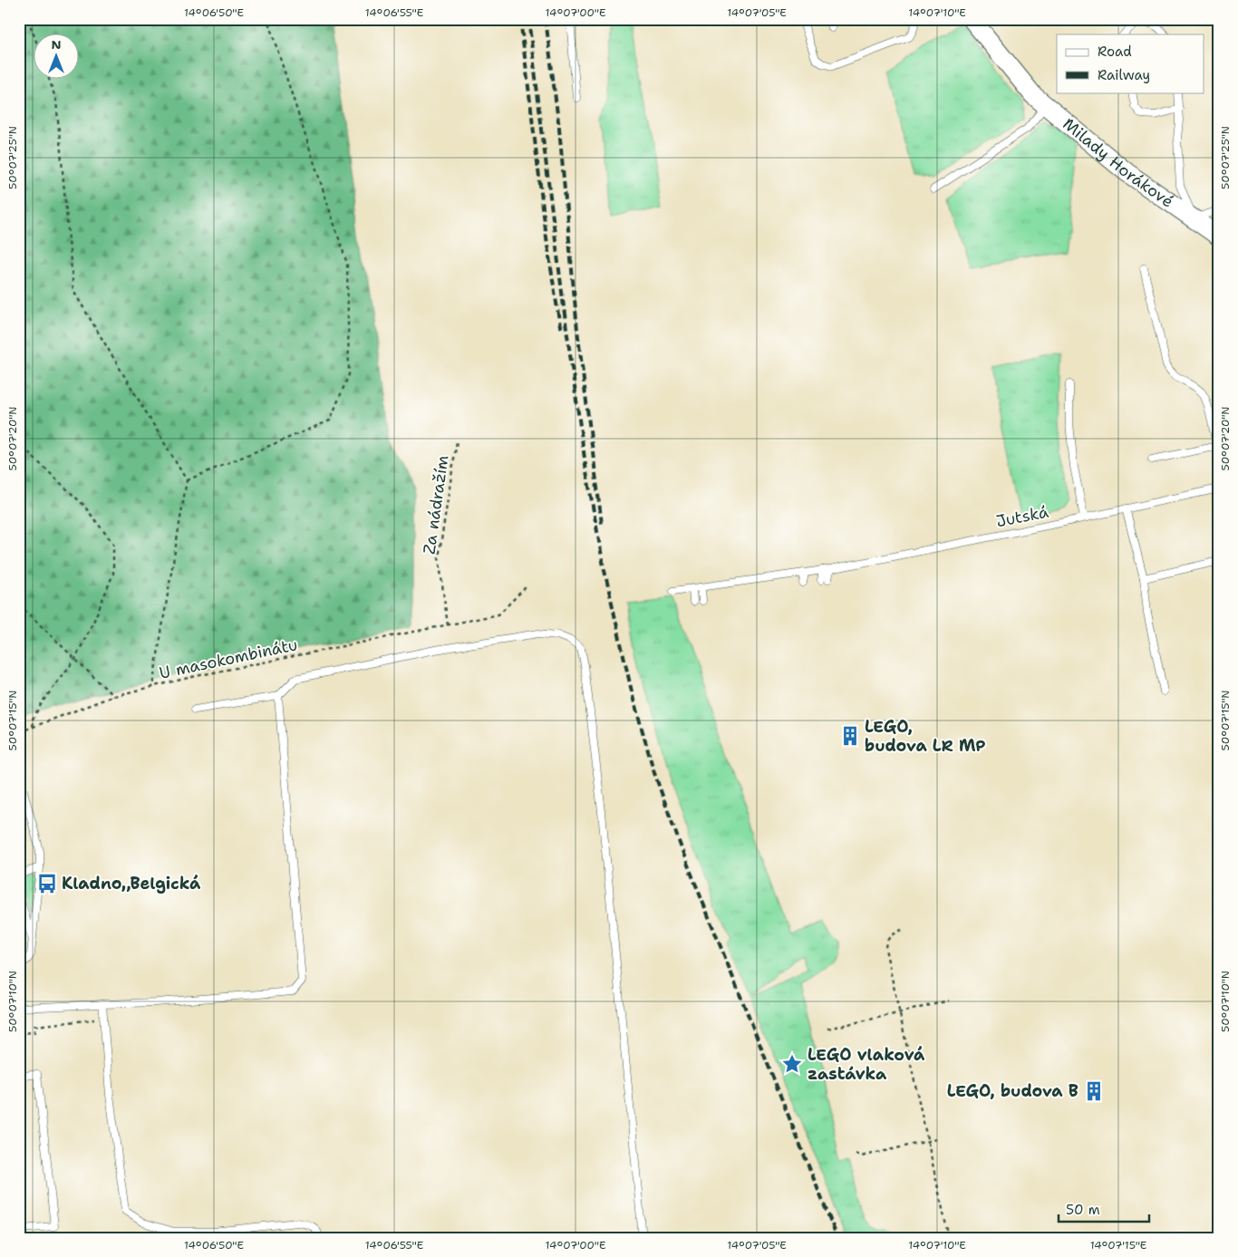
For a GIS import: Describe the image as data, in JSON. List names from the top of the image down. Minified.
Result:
{"streets":{"street":["Milady Horákové"],"lane":["Jutská"],"path":["Za nádražím","U masokombinátu"]},"crossings":[["Za nádražím","U masokombinátu"]],"places":{"building":["LEGO, budova LR MP","LEGO, budova B"],"bus stop":["Kladno,,Belgická"],"place":["LEGO vlaková zastávka"]},"legend":["Road","Railway"],"scale_bar":"50 m","north":"top","coordinates":["14°06'50\"E","14°06'55\"E","14°07'00\"E","14°07'05\"E","14°07'10\"E","50°07'25\"N","50°07'20\"N","50°07'15\"N","50°07'10\"N","14°07'15\"E"]}
